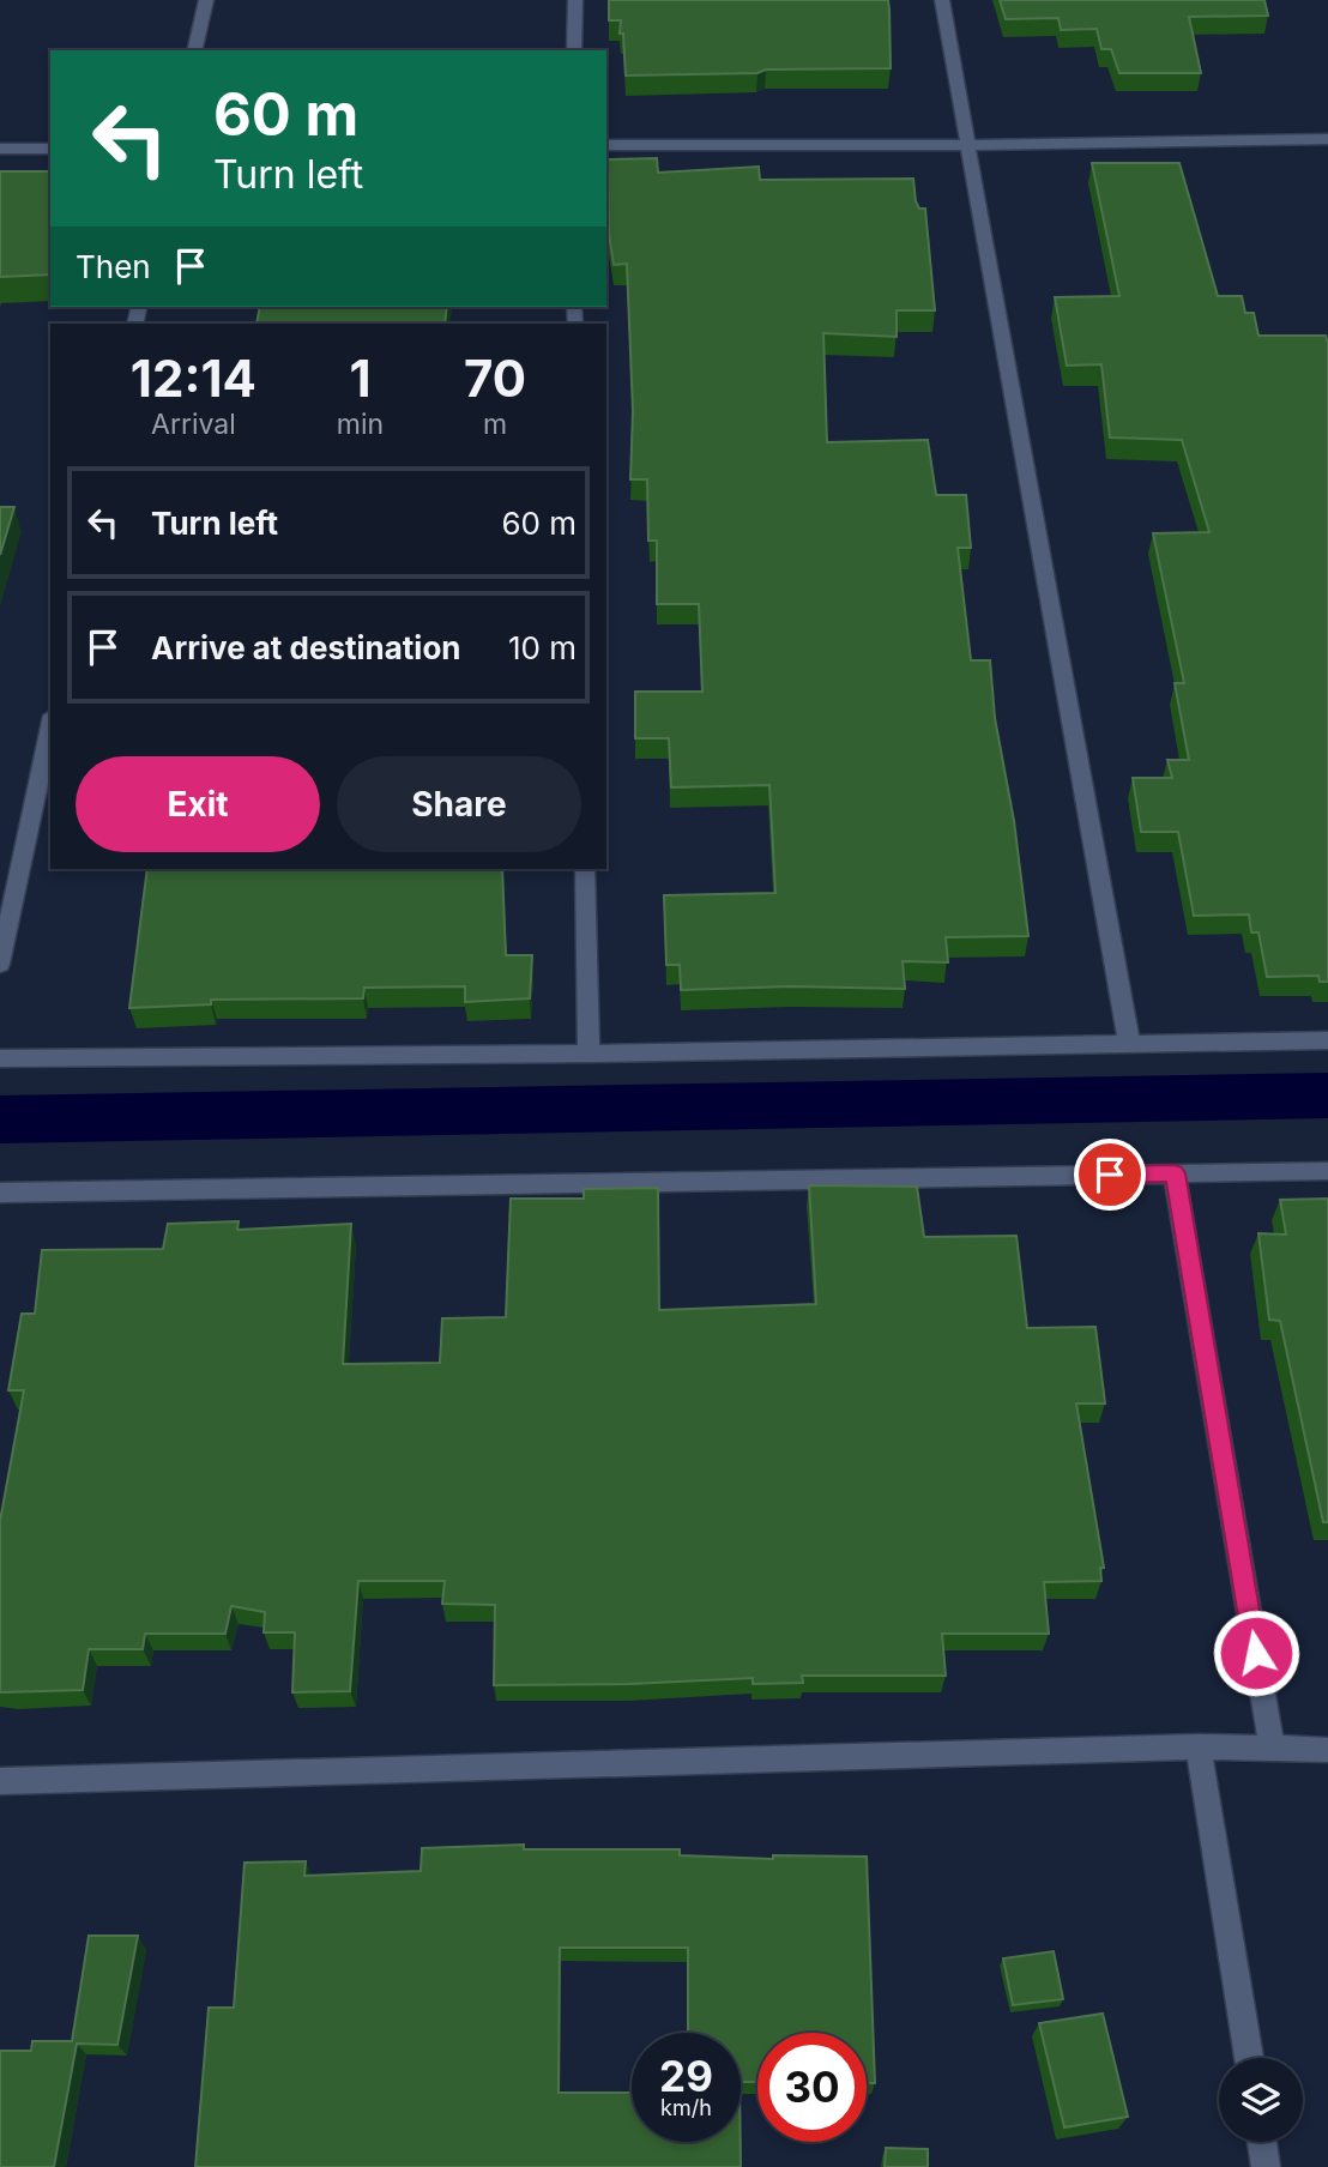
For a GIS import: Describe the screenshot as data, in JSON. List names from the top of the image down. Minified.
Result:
{"page":{"turn":["60 m","Turn left"],"then":"Then","eta":["12:14","Arrival","1","min","70","m"],"list":[{"name":"Turn left","value":"60 m"},{"name":"Arrive at destination","value":"10 m"}],"buttons":["Exit","Share"],"speed":"29 km/h","limit":"30"}}
